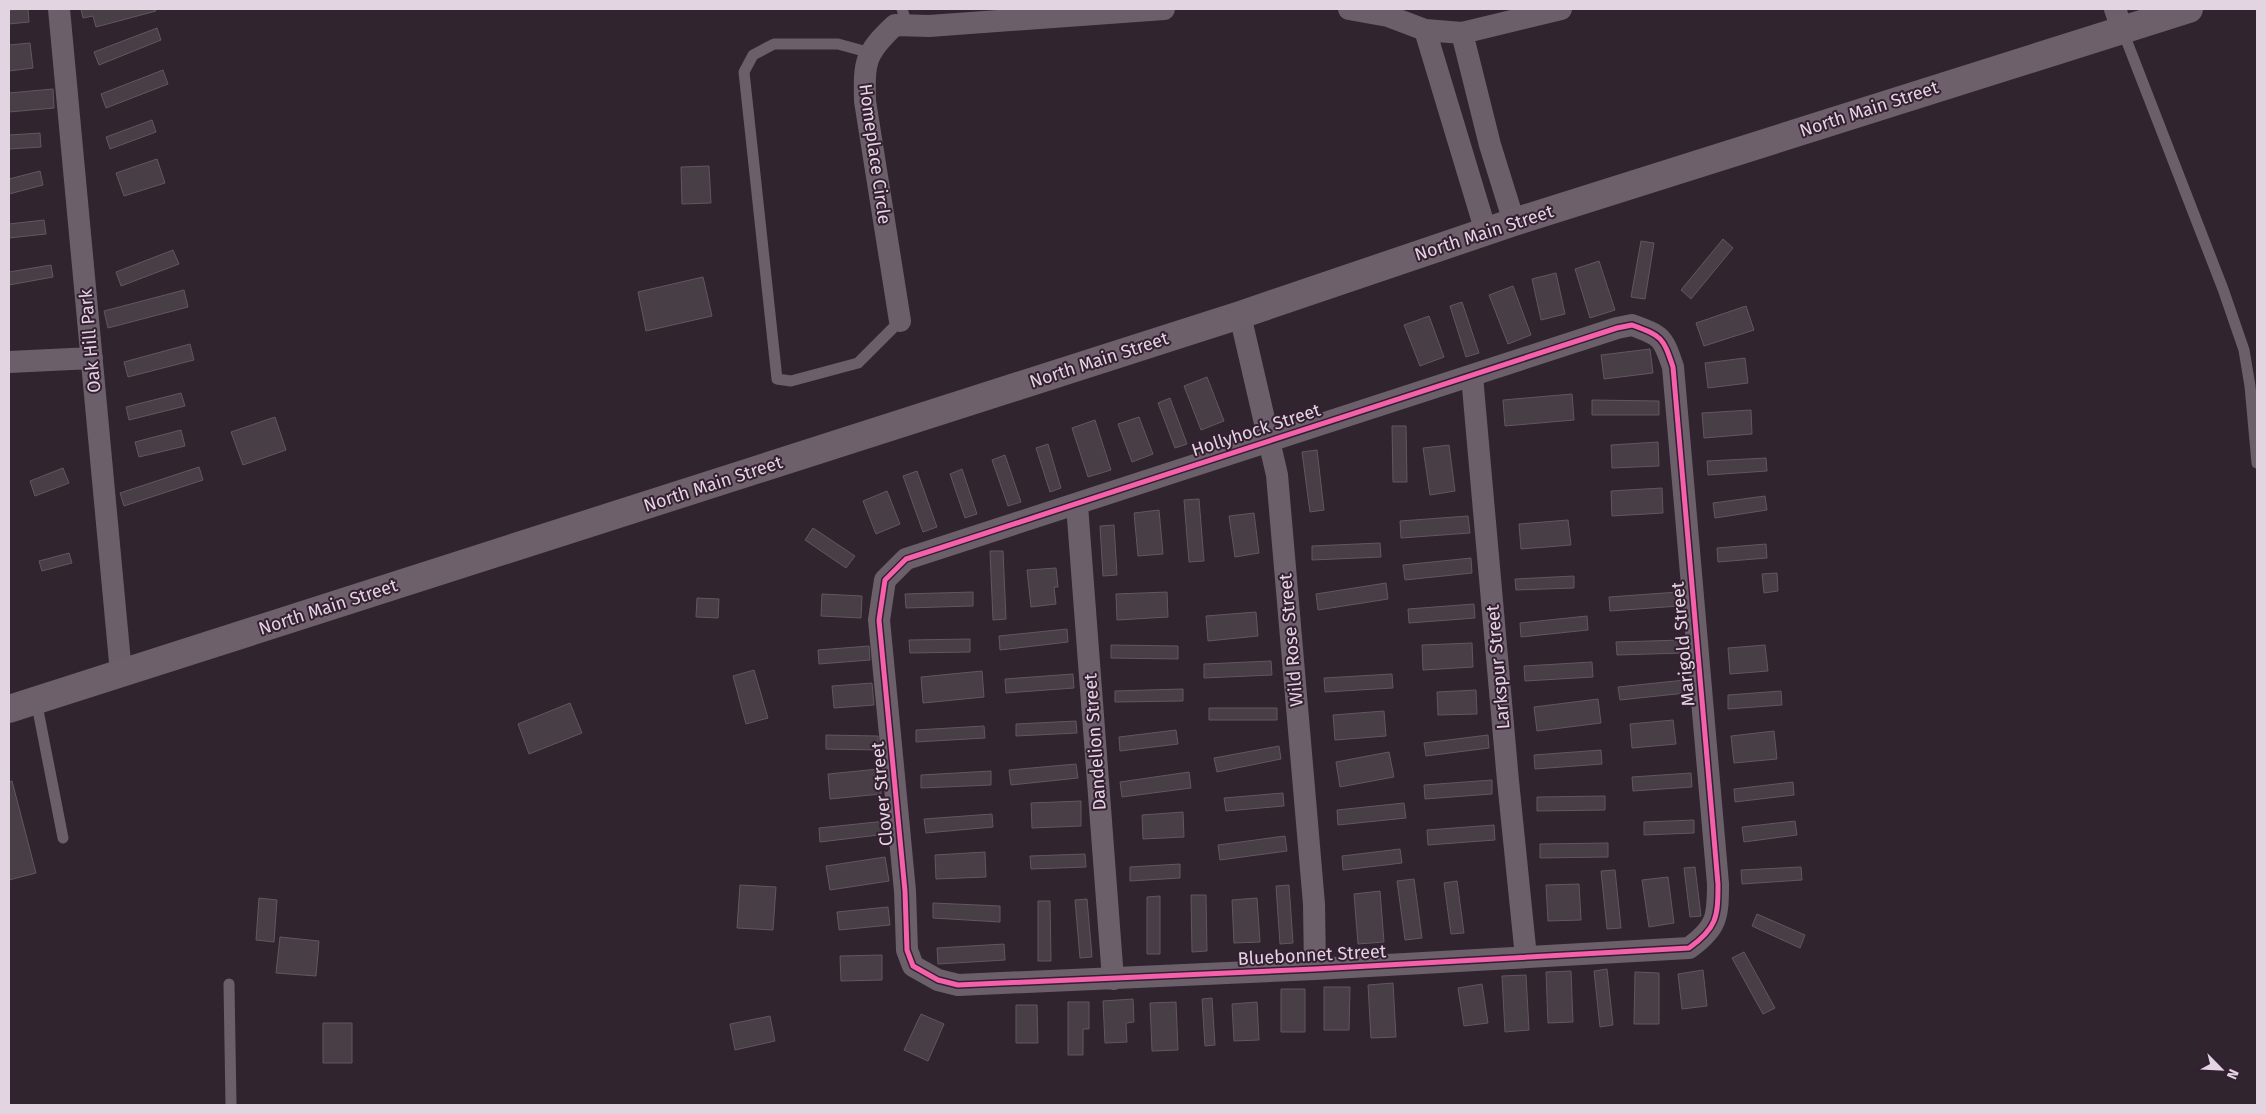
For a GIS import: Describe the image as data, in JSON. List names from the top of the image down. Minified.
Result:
{"streets":{"main road":["North Main Street"],"street":["Homeplace Circle","Oak Hill Park","Hollyhock Street","Wild Rose Street","Marigold Street","Larkspur Street","Dandelion Street","Clover Street","Bluebonnet Street"]},"crossings":[["North Main Street","Oak Hill Park"],["North Main Street","Wild Rose Street"],["Hollyhock Street","Wild Rose Street"],["Hollyhock Street","Marigold Street"],["Hollyhock Street","Larkspur Street"],["Hollyhock Street","Dandelion Street"],["Hollyhock Street","Clover Street"],["Wild Rose Street","Bluebonnet Street"],["Marigold Street","Bluebonnet Street"],["Larkspur Street","Bluebonnet Street"],["Dandelion Street","Bluebonnet Street"],["Clover Street","Bluebonnet Street"]],"north":"bottom right"}
